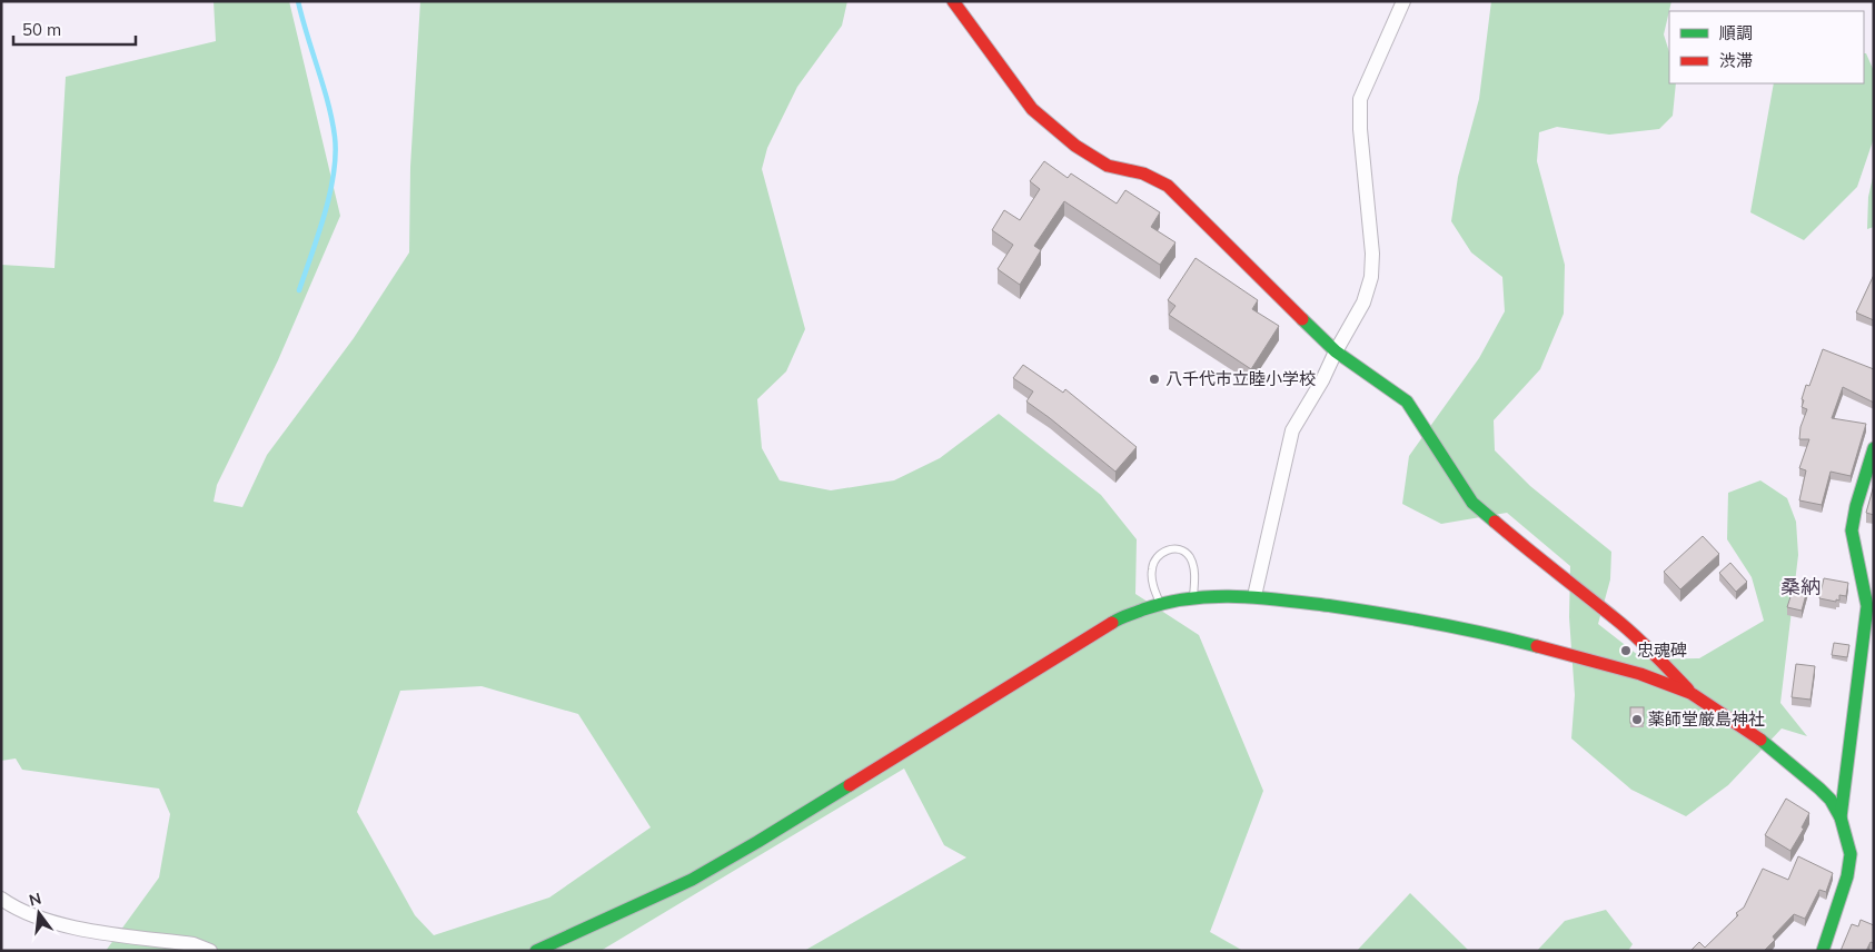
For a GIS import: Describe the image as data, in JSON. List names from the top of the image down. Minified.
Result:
{"districts":["桑納"],"places":["八千代市立睦小学校","忠魂碑","薬師堂厳島神社"],"legend":["順調","渋滞"],"scale_bar":"50 m","north":"top"}
